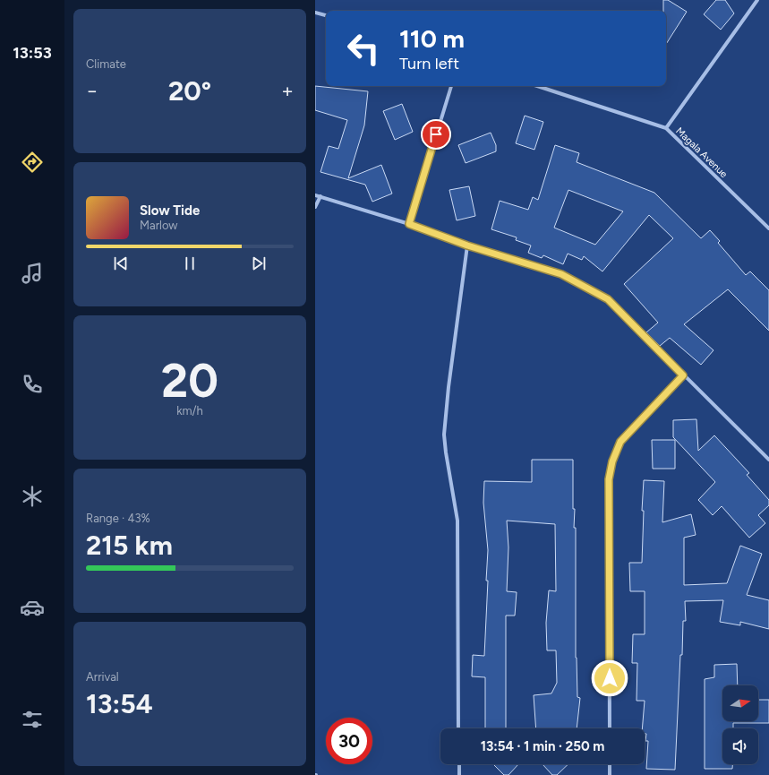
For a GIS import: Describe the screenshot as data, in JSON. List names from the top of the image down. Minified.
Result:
{"streets":{"street":["Magala Avenue"]},"north":"right","page":{"tabs":"13:53","tile":["Climate",["20","km/h"],["Range · 43%","215 km"],["Arrival","13:54"]],"turn":["110 m","Turn left"],"heat":["−","20°","+"],"song":["Slow Tide","Marlow"],"limit":"30","trip":"13:54 · 1 min · 250 m"}}
